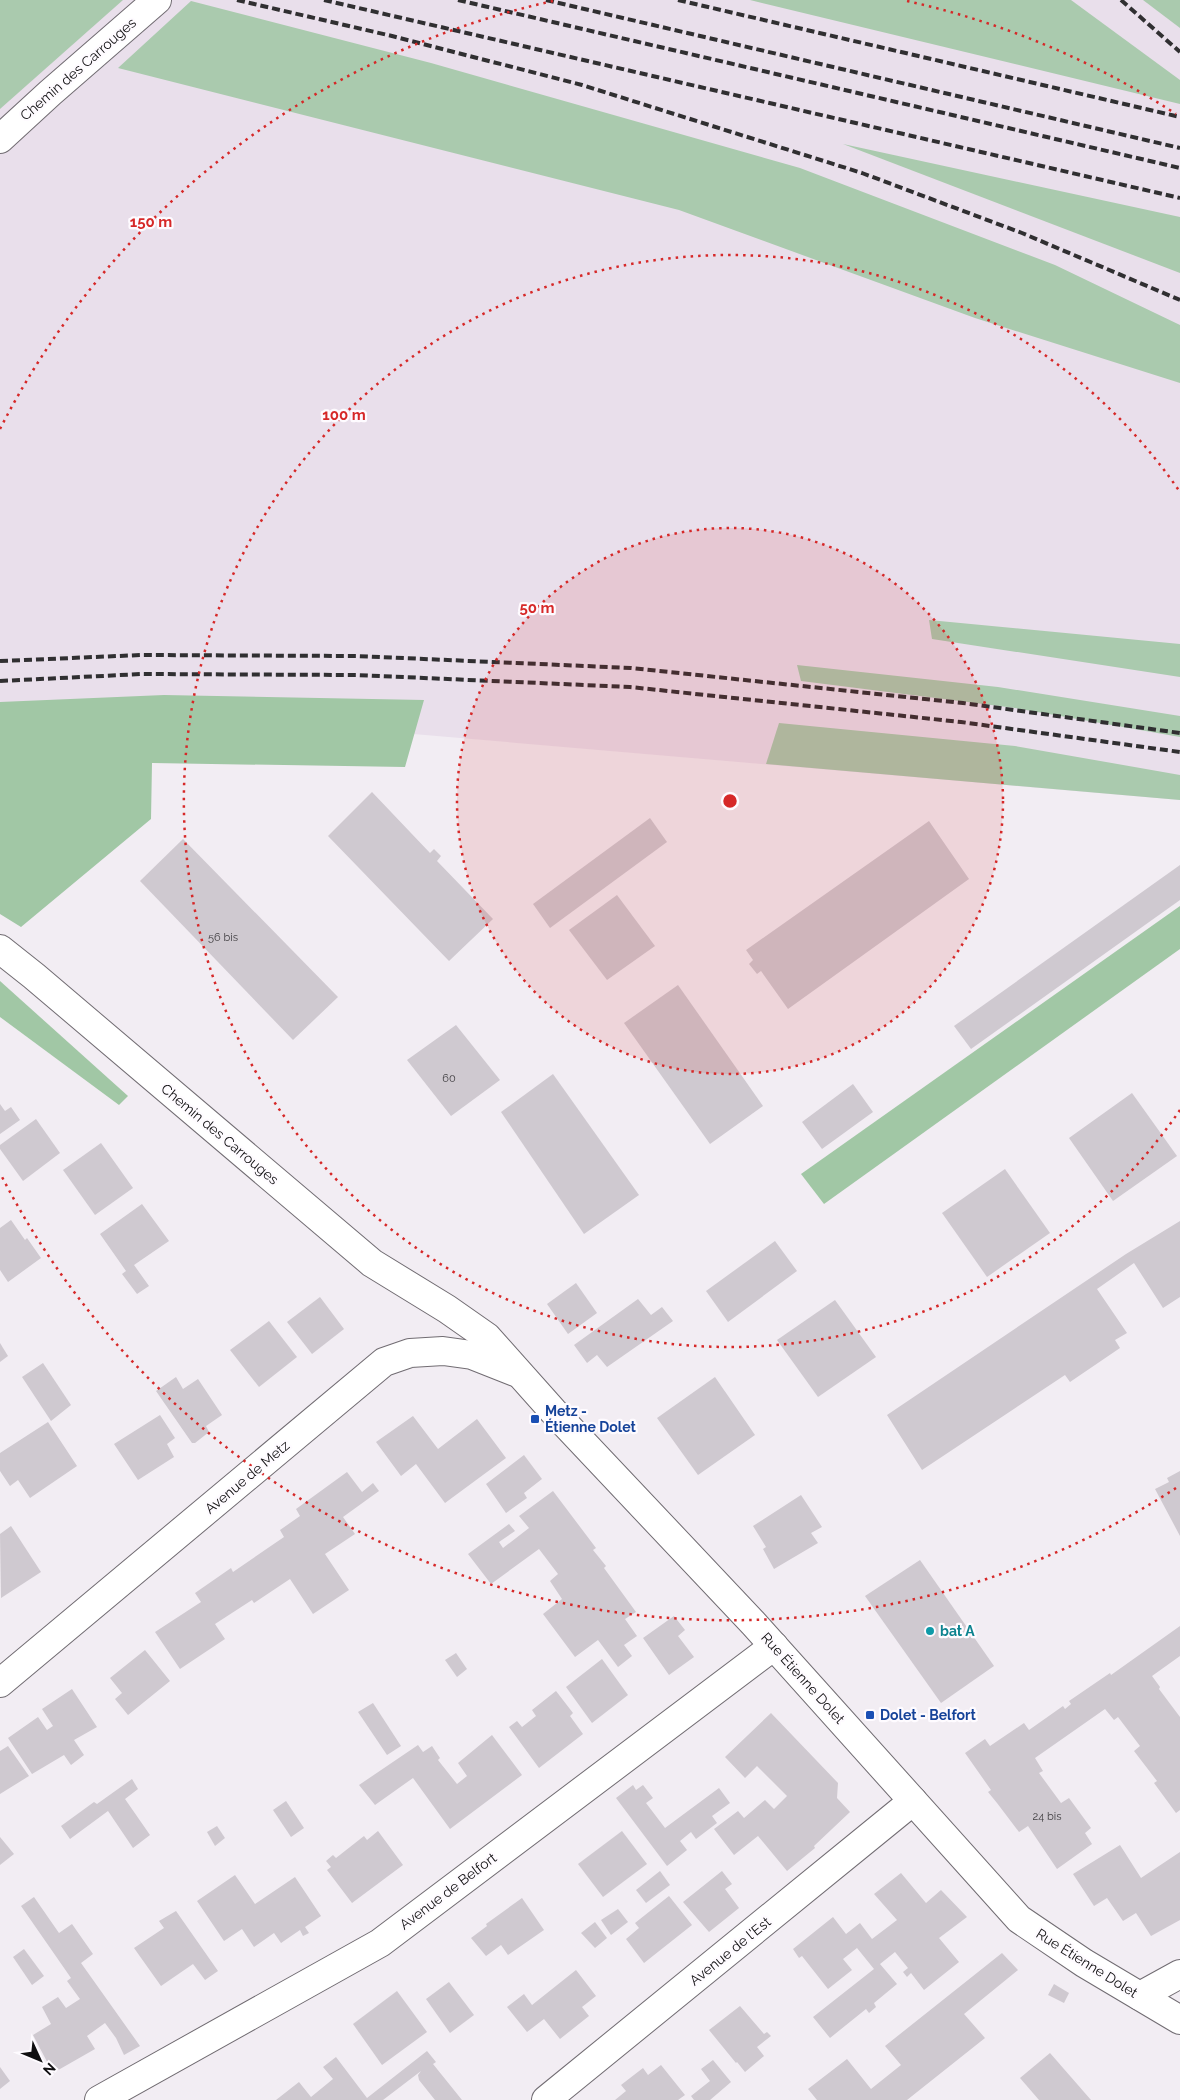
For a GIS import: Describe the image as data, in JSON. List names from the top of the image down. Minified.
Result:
{"streets":{"street":["Chemin des Carrouges","Avenue de Metz","Rue Étienne Dolet","Avenue de Belfort","Avenue de l'Est"]},"crossings":[["Chemin des Carrouges","Rue Étienne Dolet"],["Avenue de Metz","Rue Étienne Dolet"],["Rue Étienne Dolet","Avenue de Belfort"],["Rue Étienne Dolet","Avenue de l'Est"]],"places":{"transit":["Metz - Étienne Dolet","Dolet - Belfort"],"other":["bat A"]},"house_numbers":["56 bis","60","24 bis"],"north":"bottom right","rings":["150 m","100 m","50 m"]}
